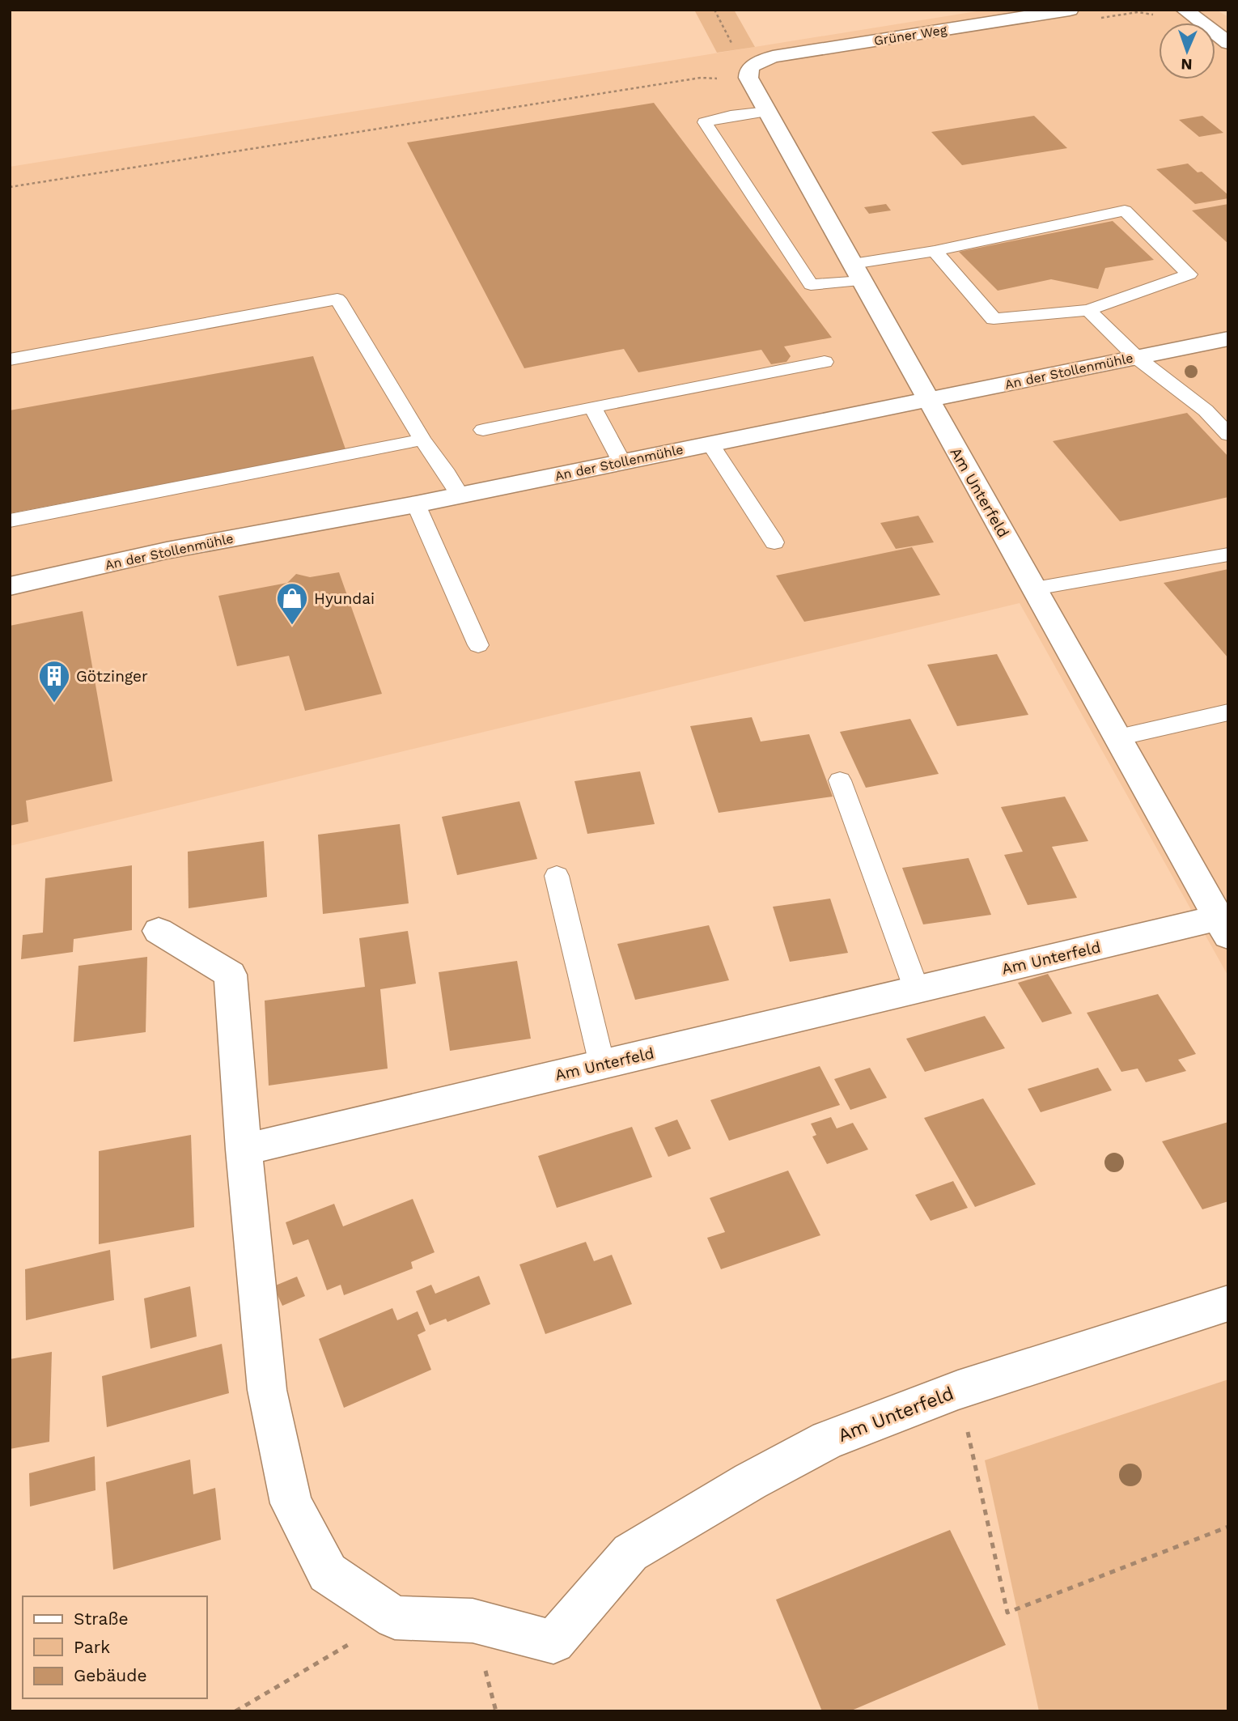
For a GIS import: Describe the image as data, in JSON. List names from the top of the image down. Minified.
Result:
{"streets":{"street":["Grüner Weg","An der Stollenmühle","Am Unterfeld"]},"crossings":[["Grüner Weg","Am Unterfeld"],["An der Stollenmühle","Am Unterfeld"]],"places":{"shop":["Hyundai"],"building":["Götzinger"]},"legend":["Straße","Park","Gebäude"],"north":"bottom"}
